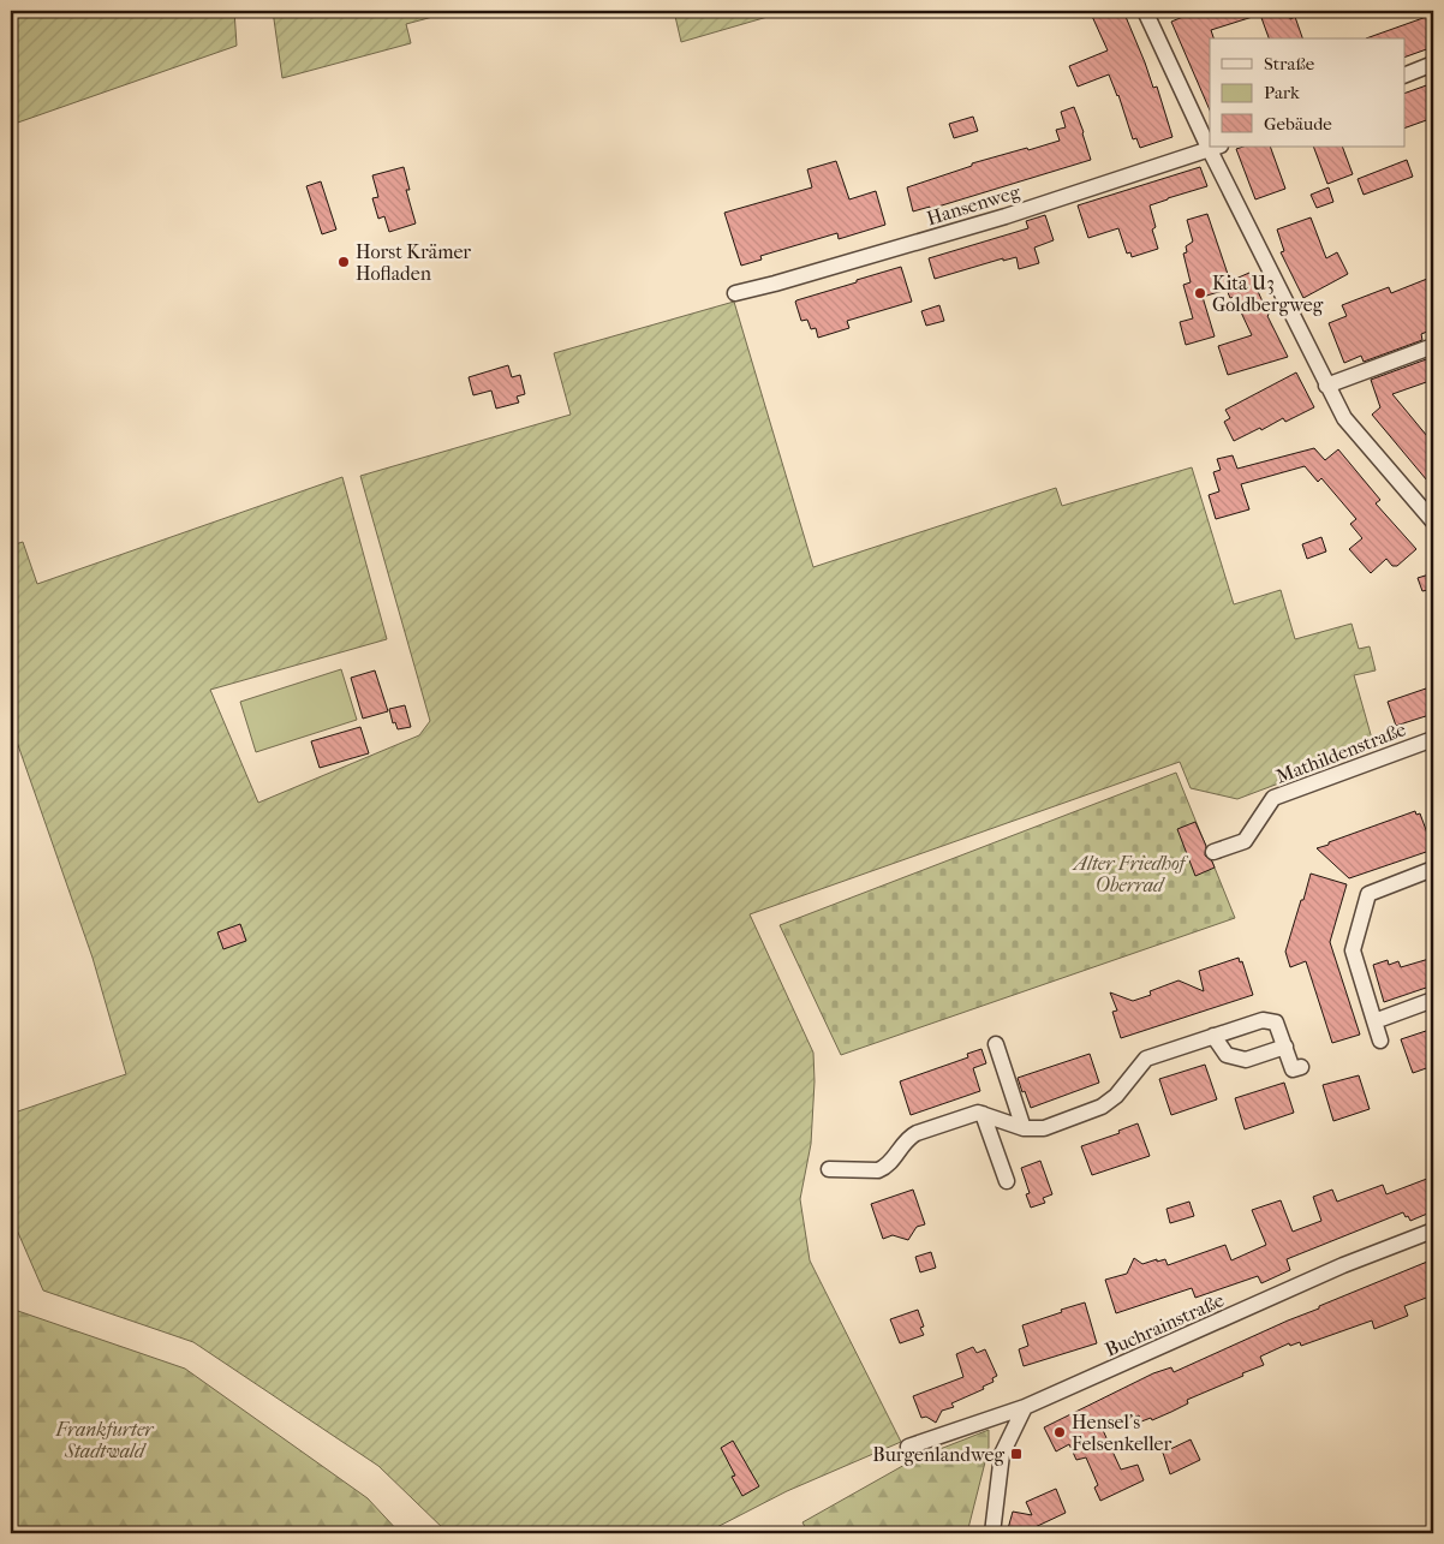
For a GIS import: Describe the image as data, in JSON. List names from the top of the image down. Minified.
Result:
{"streets":{"street":["Hansenweg","Mathildenstraße","Buchrainstraße"]},"parks":["Alter Friedhof Oberrad","Frankfurter Stadtwald"],"places":{"other":["Horst Krämer Hofladen","Kita U3 Goldbergweg","Hensel's Felsenkeller"],"transit":["Burgenlandweg"]},"legend":["Straße","Park","Gebäude"]}
